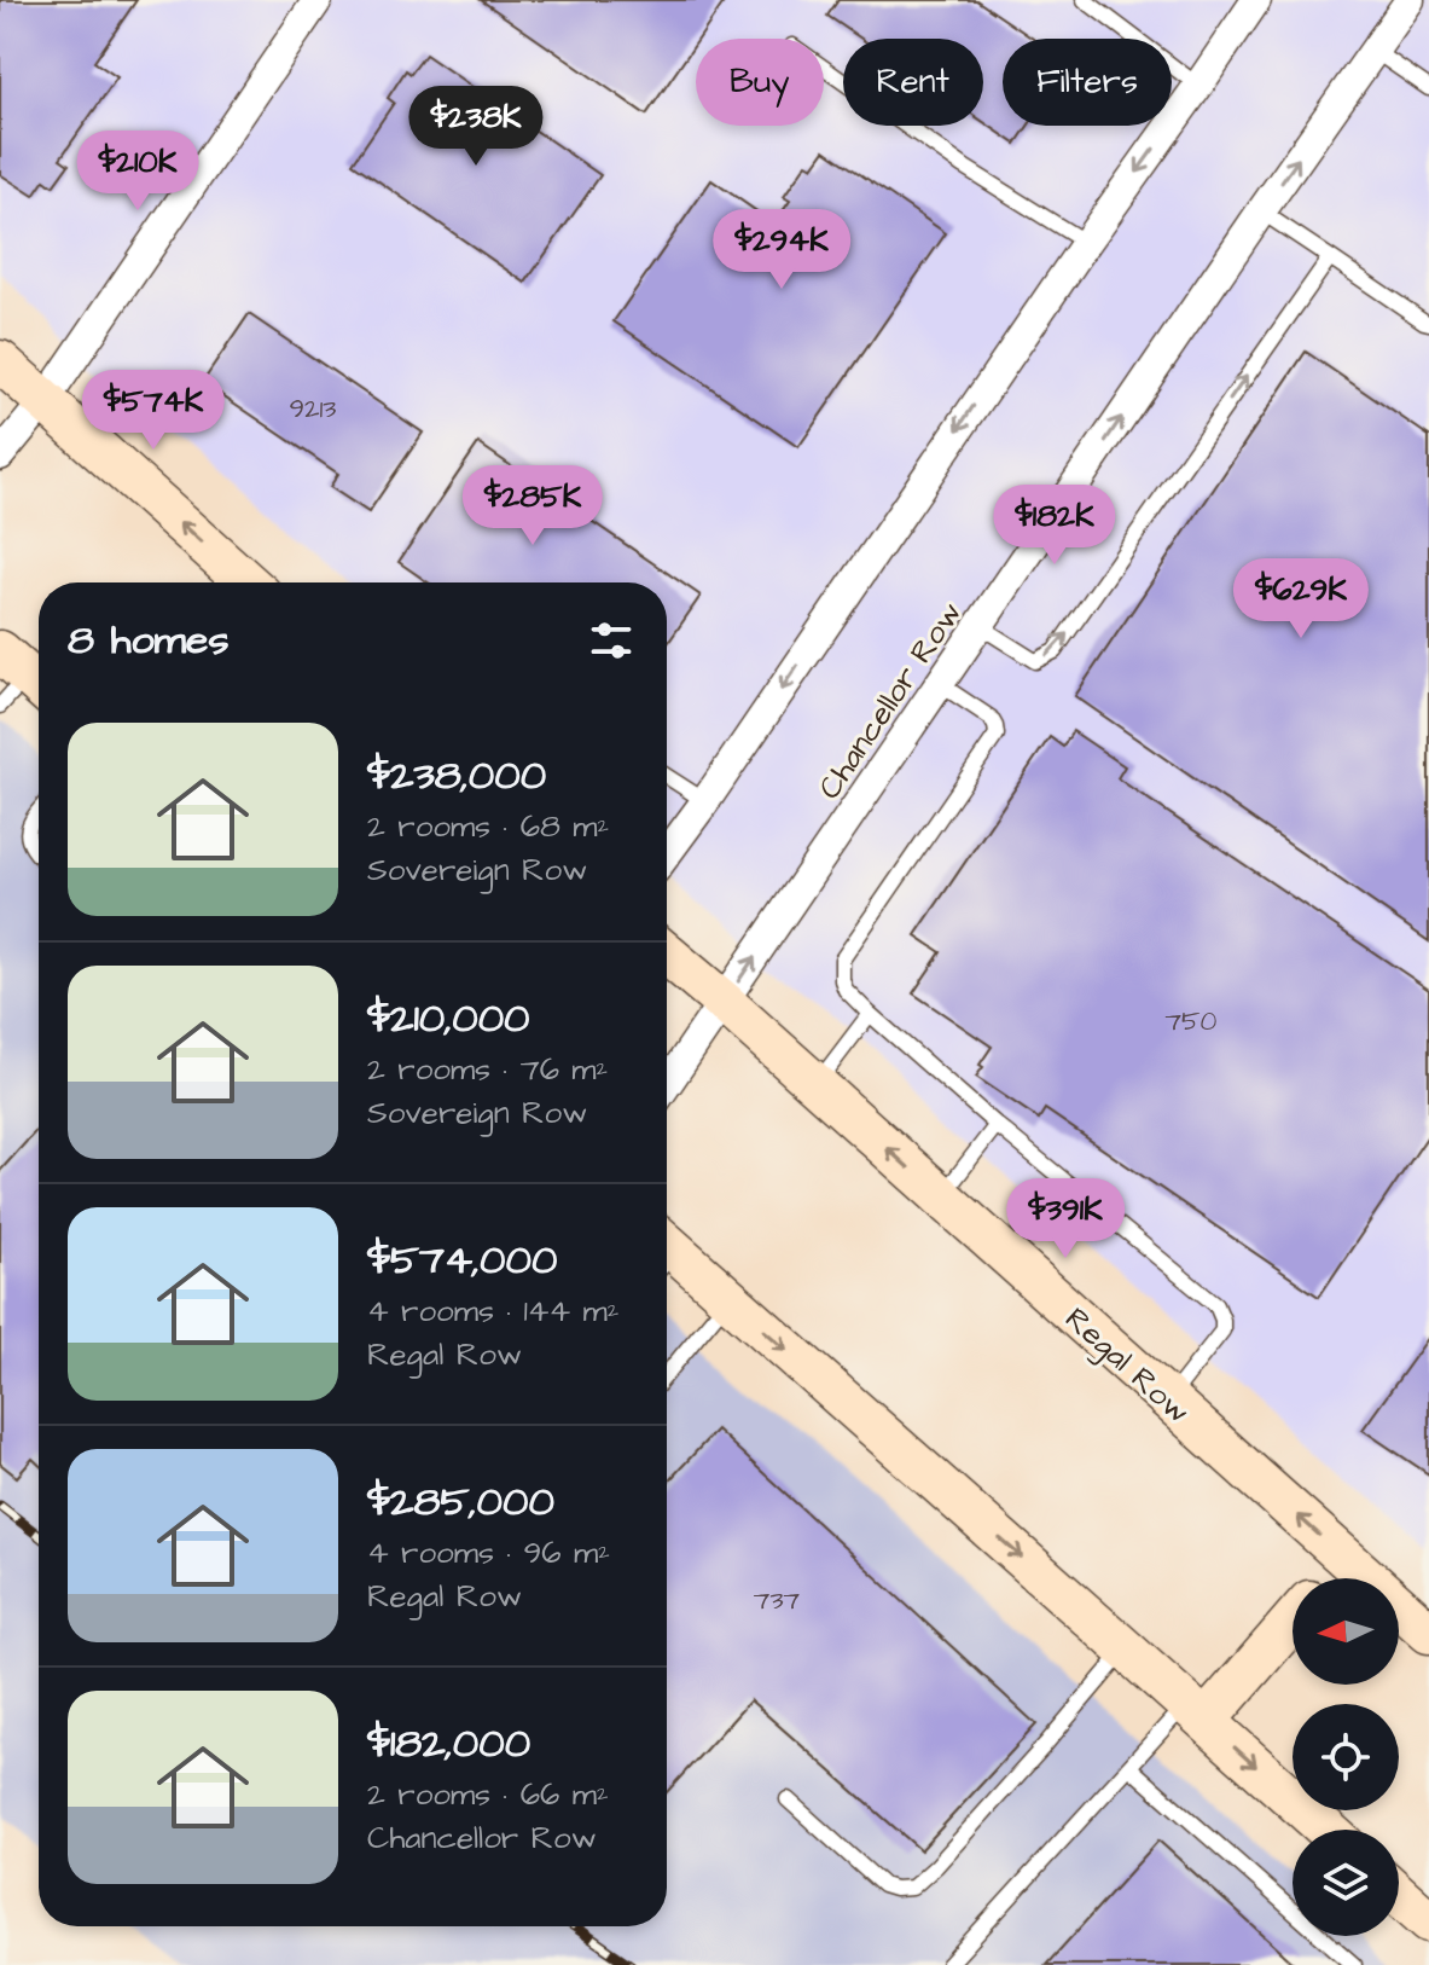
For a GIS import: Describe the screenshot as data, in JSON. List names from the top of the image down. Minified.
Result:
{"streets":{"main road":["Regal Row"],"street":["Chancellor Row"]},"crossings":[["Chancellor Row","Regal Row"]],"house_numbers":["9213","750","737"],"north":"left","page":{"chip":["Buy","Rent","Filters"],"price":["$238K","$210K","$294K","$574K","$285K","$182K","$629K","$391K"],"heading":"8 homes","list":[{"name":"$238,000","note":"2 rooms · 68 m² · Sovereign Row"},{"name":"$210,000","note":"2 rooms · 76 m² · Sovereign Row"},{"name":"$574,000","note":"4 rooms · 144 m² · Regal Row"},{"name":"$285,000","note":"4 rooms · 96 m² · Regal Row"},{"name":"$182,000","note":"2 rooms · 66 m² · Chancellor Row"}]}}
